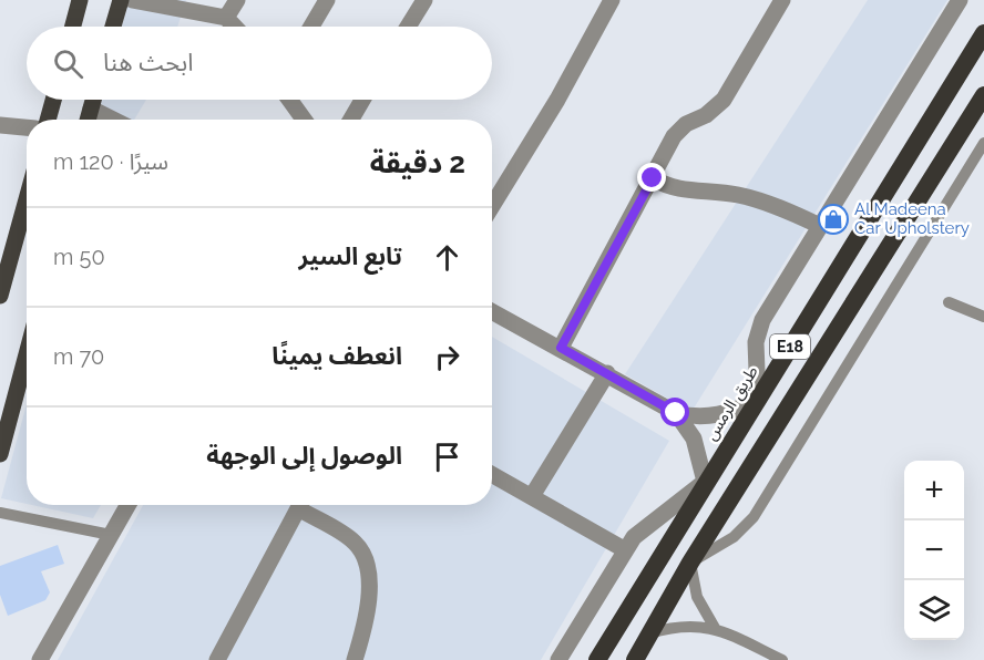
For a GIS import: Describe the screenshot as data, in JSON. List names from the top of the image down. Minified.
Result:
{"streets":{"highway":["E18","طريق الرمس"]},"places":{"shop":["Al Madeena Car Upholstery"]},"page":{"search":"ابحث هنا","heading":["2 دقيقة","سيرًا · 120 m"],"list":[["تابع السير","50 m"],["انعطف يمينًا","70 m"],"الوصول إلى الوجهة"],"map_buttons":["+","−"]}}
